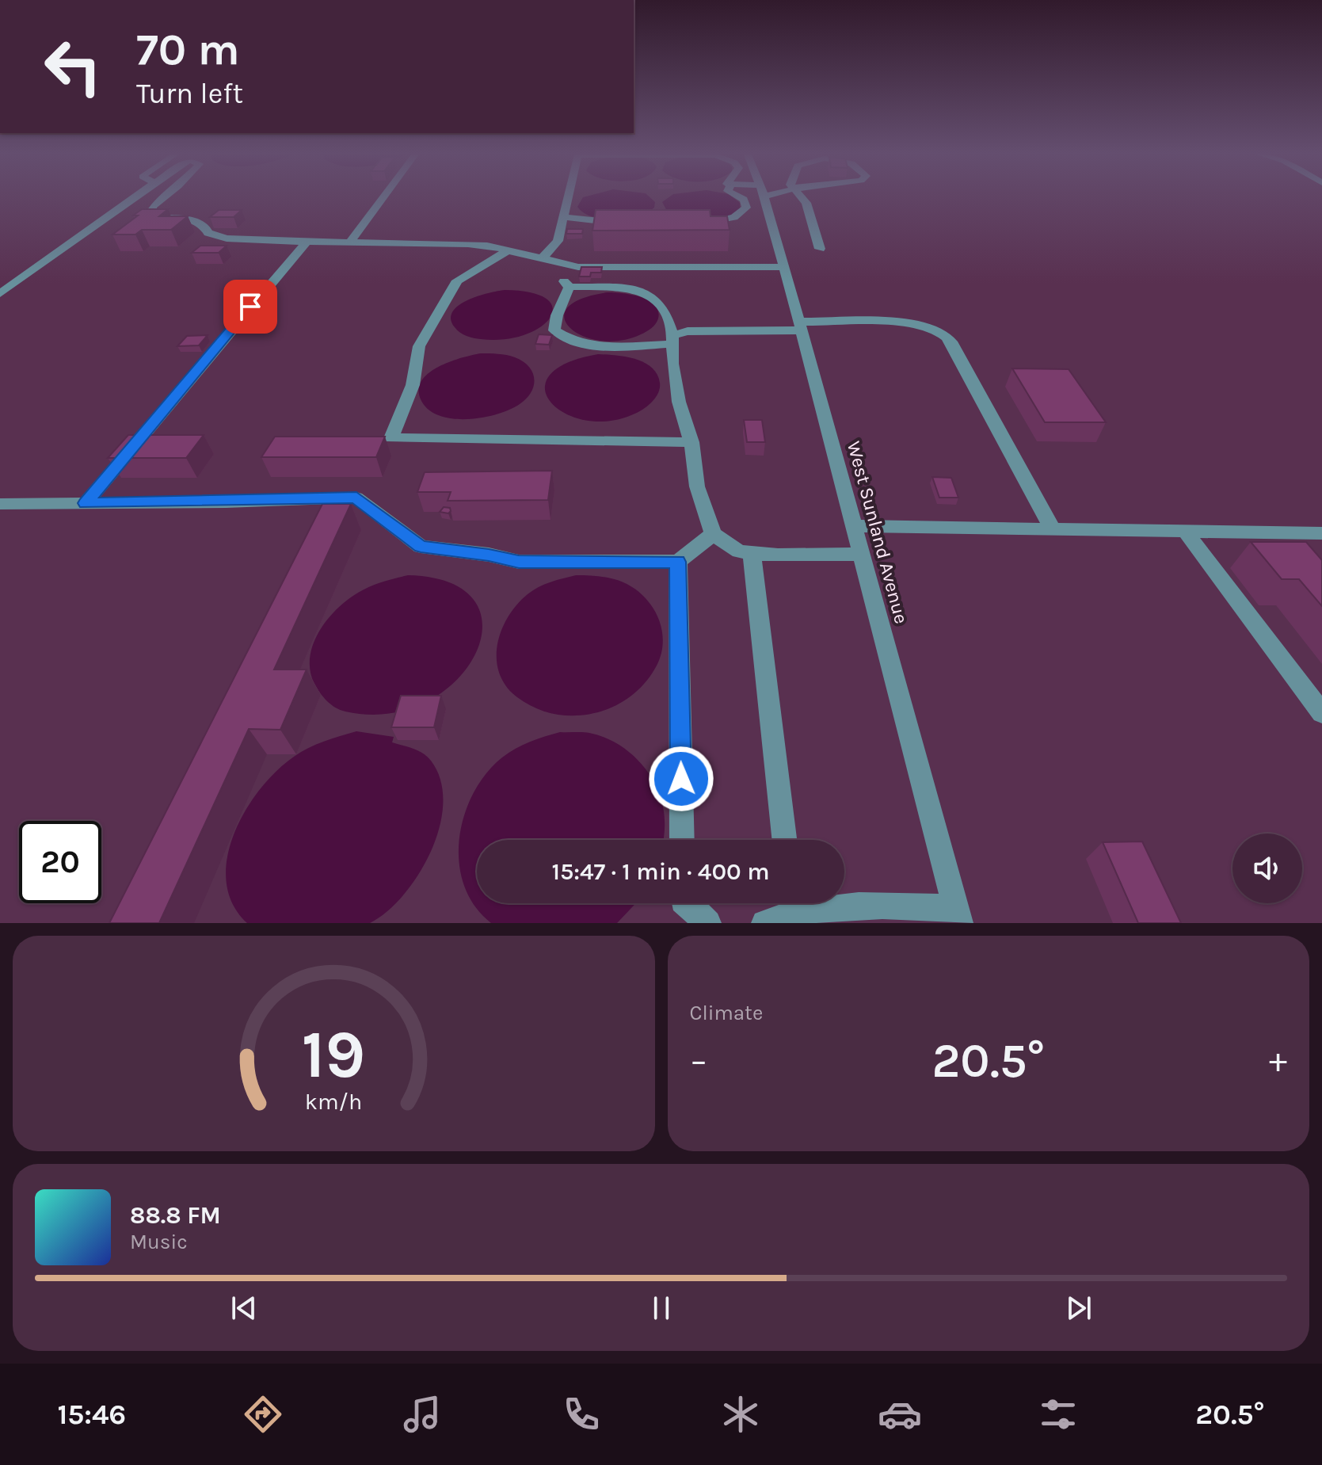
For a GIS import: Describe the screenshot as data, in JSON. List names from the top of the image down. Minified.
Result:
{"streets":{"street":["West Sunland Avenue"]},"page":{"turn":["70 m","Turn left"],"limit":"20","trip":"15:47 · 1 min · 400 m","tile":"Climate","heat":["−","20.5°","+"],"song":["88.8 FM","Music"],"tabs":["15:46","20.5°"],"gauge":["19","km/h"]}}
